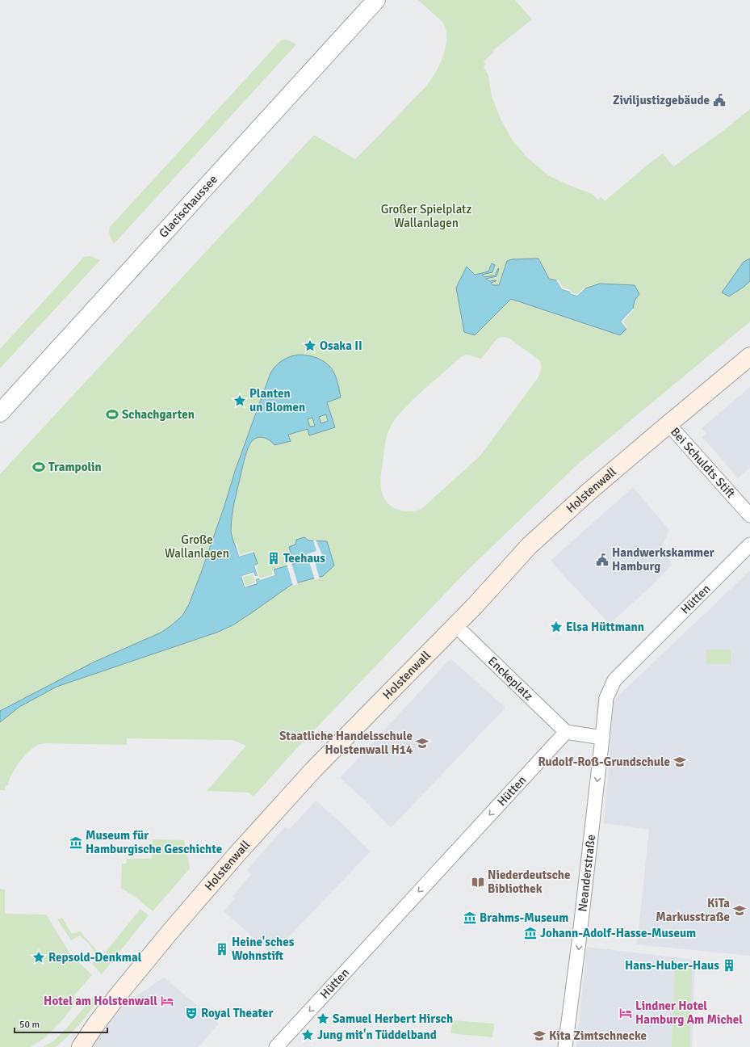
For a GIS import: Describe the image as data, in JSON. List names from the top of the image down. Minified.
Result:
{"streets":{"main road":["Holstenwall"],"street":["Glacischaussee","Bei Schuldts Stift","Hütten","Enckeplatz","Neanderstraße"]},"crossings":[["Bei Schuldts Stift","Holstenwall"],["Holstenwall","Enckeplatz"],["Hütten","Enckeplatz"],["Hütten","Neanderstraße"]],"one_way":["Hütten","Neanderstraße"],"parks":["Großer Spielplatz Wallanlagen","Große Wallanlagen"],"places":{"public building":["Ziviljustizgebäude","Handwerkskammer Hamburg"],"place":["Osaka II","Planten un Blomen","Elsa Hüttmann","Repsold-Denkmal","Samuel Herbert Hirsch","Jung mit'n Tüddelband"],"sports":["Schachgarten","Trampolin"],"building":["Teehaus","Heine'sches Wohnstift","Hans-Huber-Haus"],"school or university":["Staatliche Handelsschule Holstenwall H14","Rudolf-Roß-Grundschule","KiTa Markusstraße","Kita Zimtschnecke"],"museum":["Museum für Hamburgische Geschichte","Brahms-Museum","Johann-Adolf-Hasse-Museum"],"library":["Niederdeutsche Bibliothek"],"hotel":["Hotel am Holstenwall","Lindner Hotel Hamburg Am Michel"],"theatre":["Royal Theater"]},"scale_bar":"50 m"}
